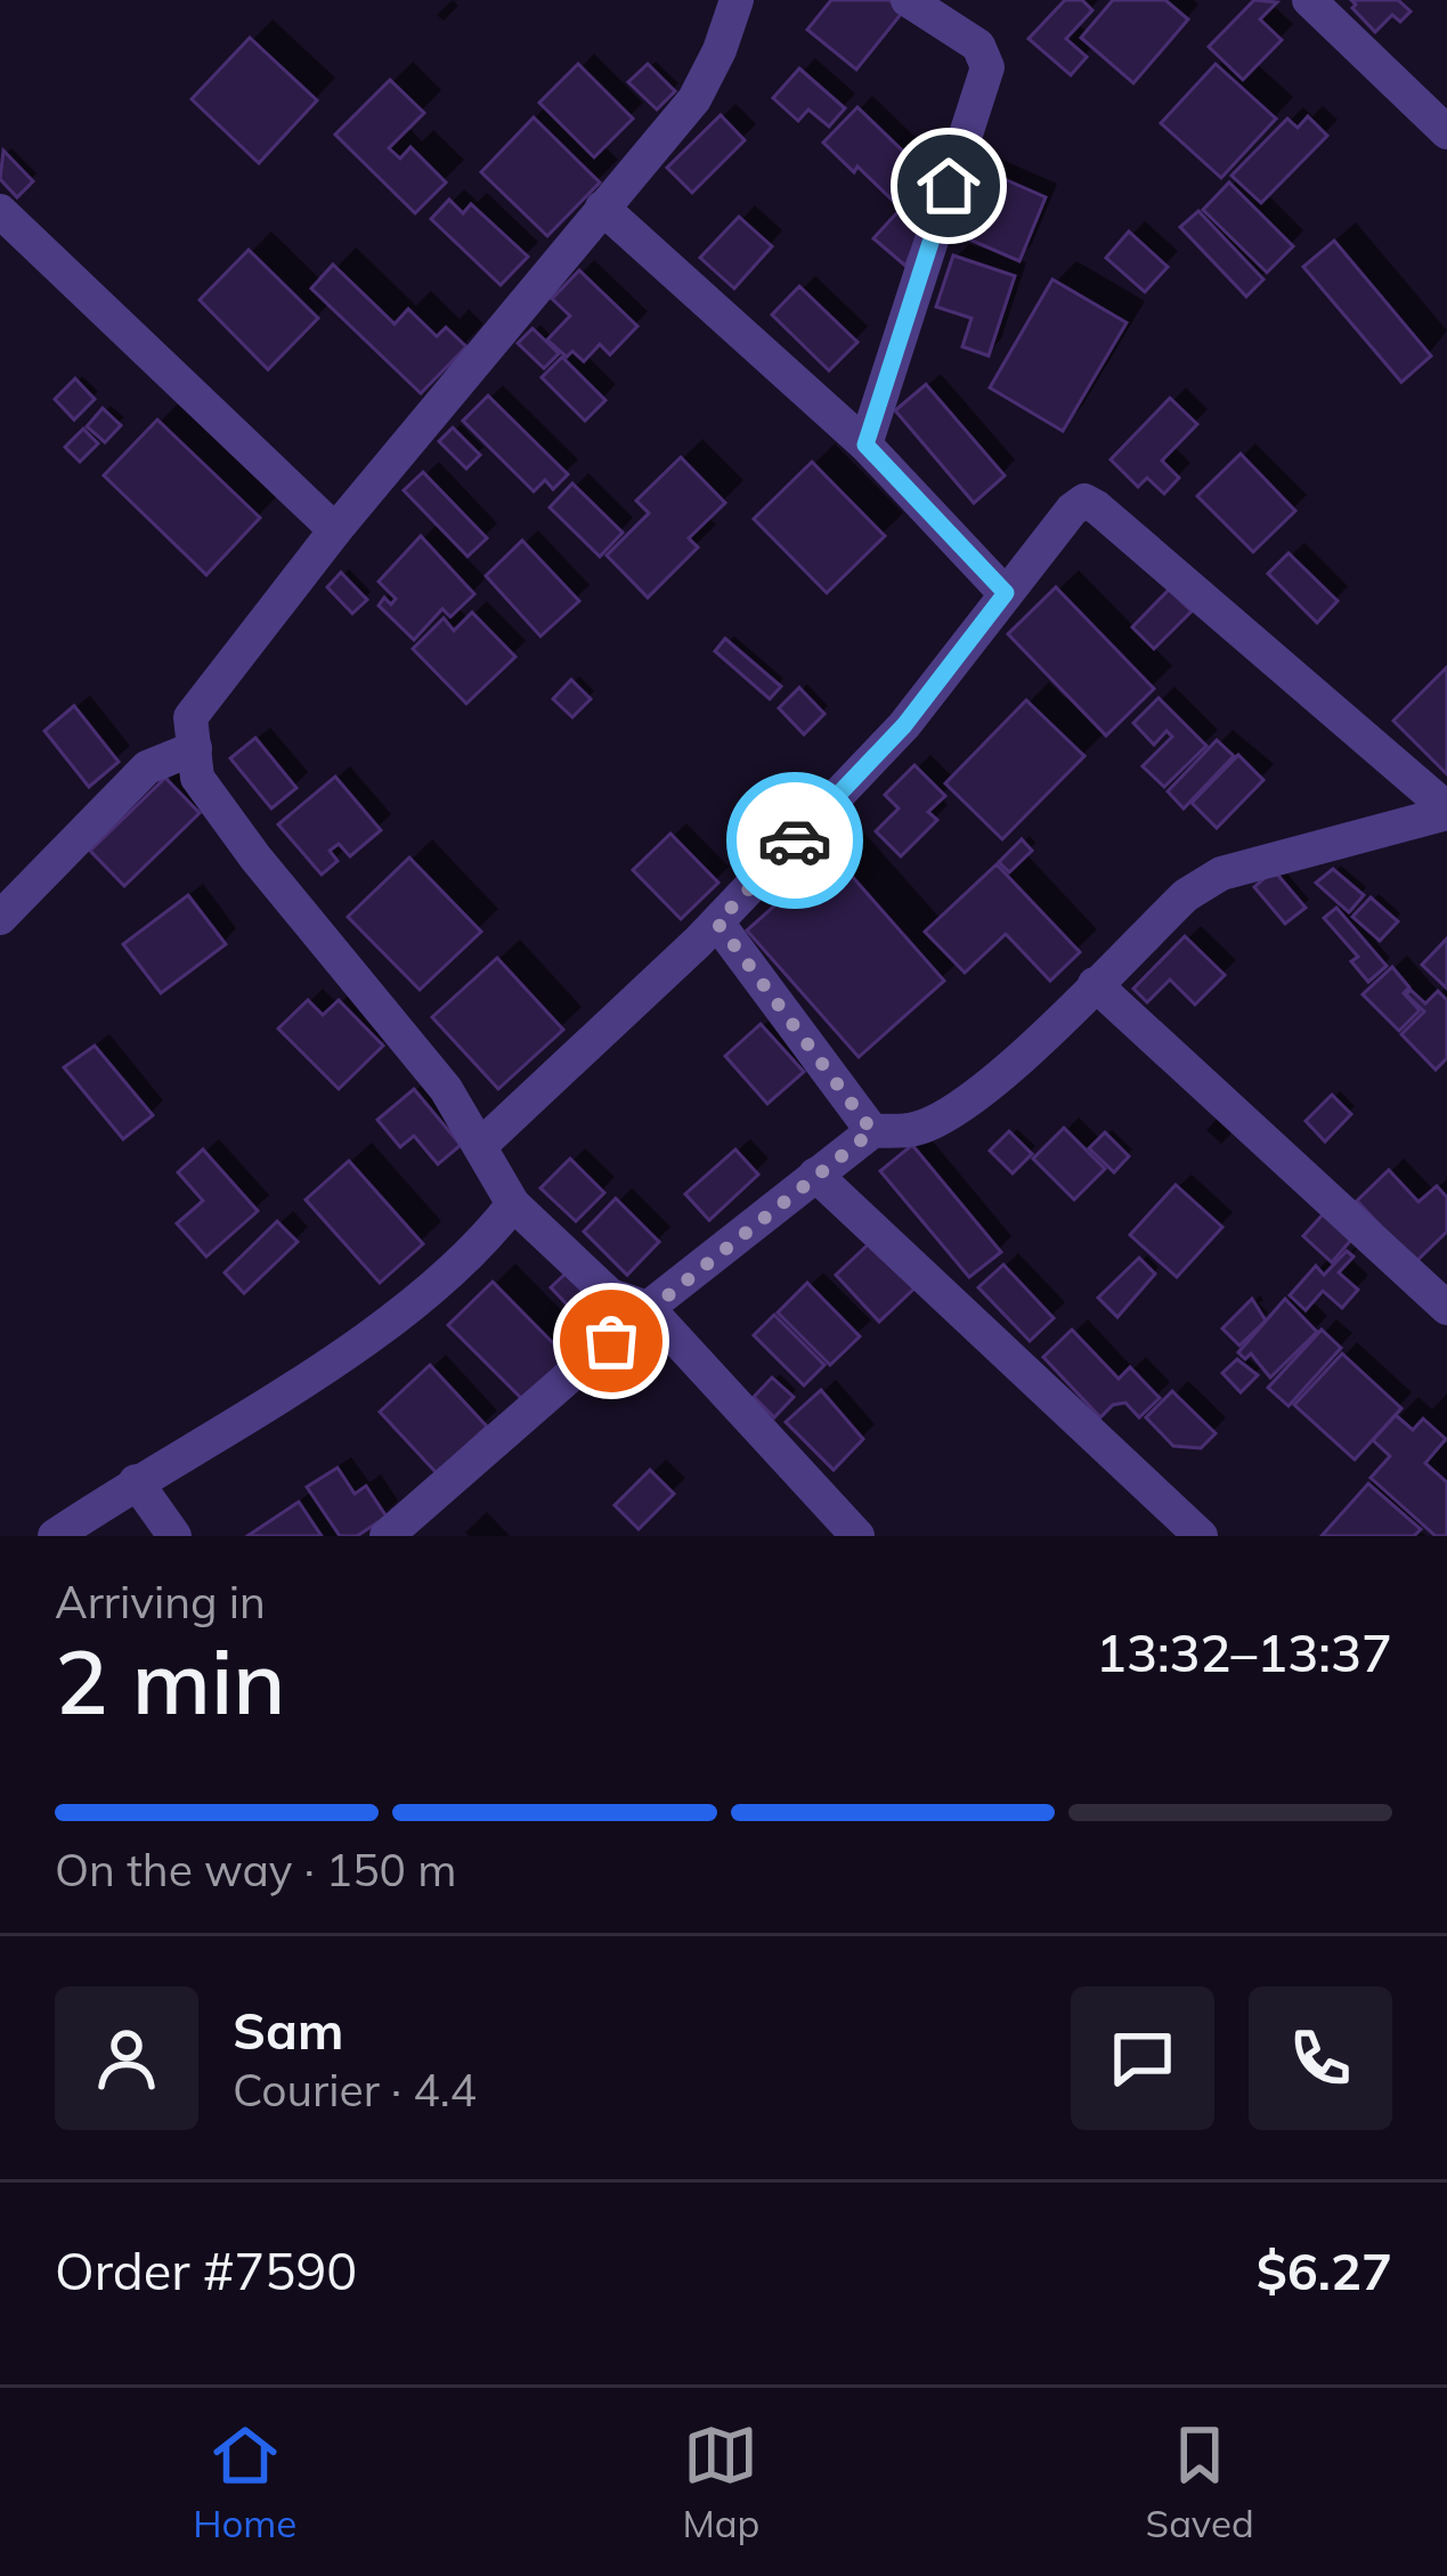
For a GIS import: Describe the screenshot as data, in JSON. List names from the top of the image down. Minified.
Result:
{"page":{"heading":["2 min","Arriving in","13:32–13:37"],"panel":["Sam","Courier · 4.4","Order #7590","$6.27"],"bar":"On the way · 150 m","tabs":["Home","Map","Saved"]}}
